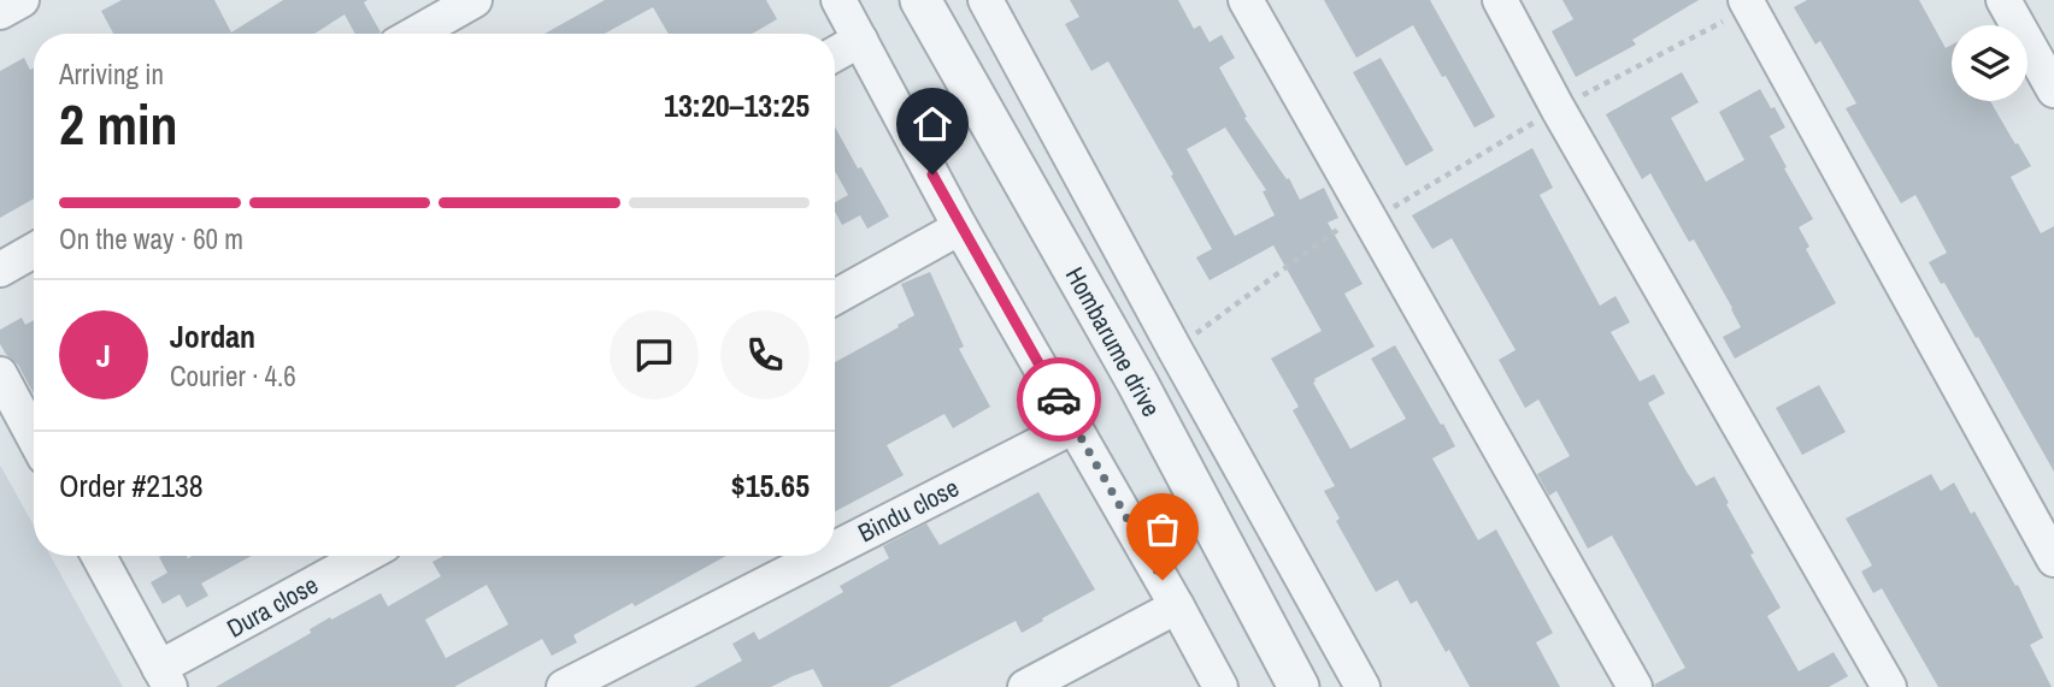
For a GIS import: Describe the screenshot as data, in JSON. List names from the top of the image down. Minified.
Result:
{"streets":{"street":["Hombarume drive","Bindu close","Dura close"]},"page":{"heading":["2 min","Arriving in","13:20–13:25"],"panel":["Jordan","Courier · 4.6","Order #2138","$15.65"],"bar":"On the way · 60 m","round":"J"}}
